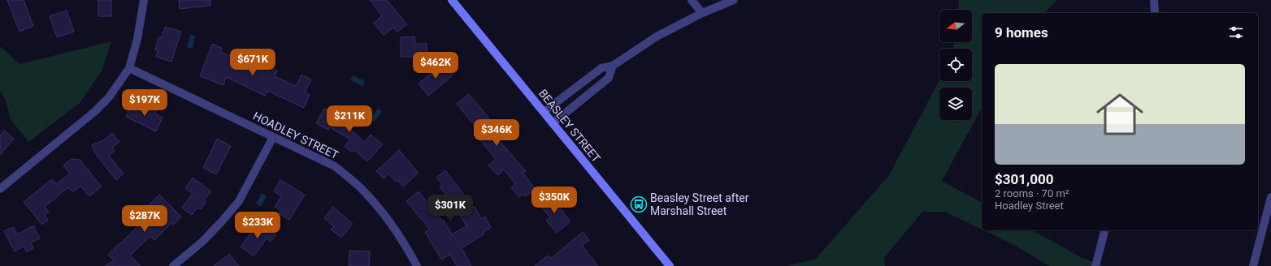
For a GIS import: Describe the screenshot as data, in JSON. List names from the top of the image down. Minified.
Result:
{"streets":{"main road":["BEASLEY STREET"],"street":["HOADLEY STREET"]},"places":{"bus stop":["Beasley Street after Marshall Street"]},"north":"left","page":{"heading":"9 homes","price":["$671K","$462K","$197K","$211K","$346K","$350K","$301K","$287K","$233K"],"list":[{"name":"$301,000","note":"2 rooms · 70 m² · Hoadley Street"}]}}
